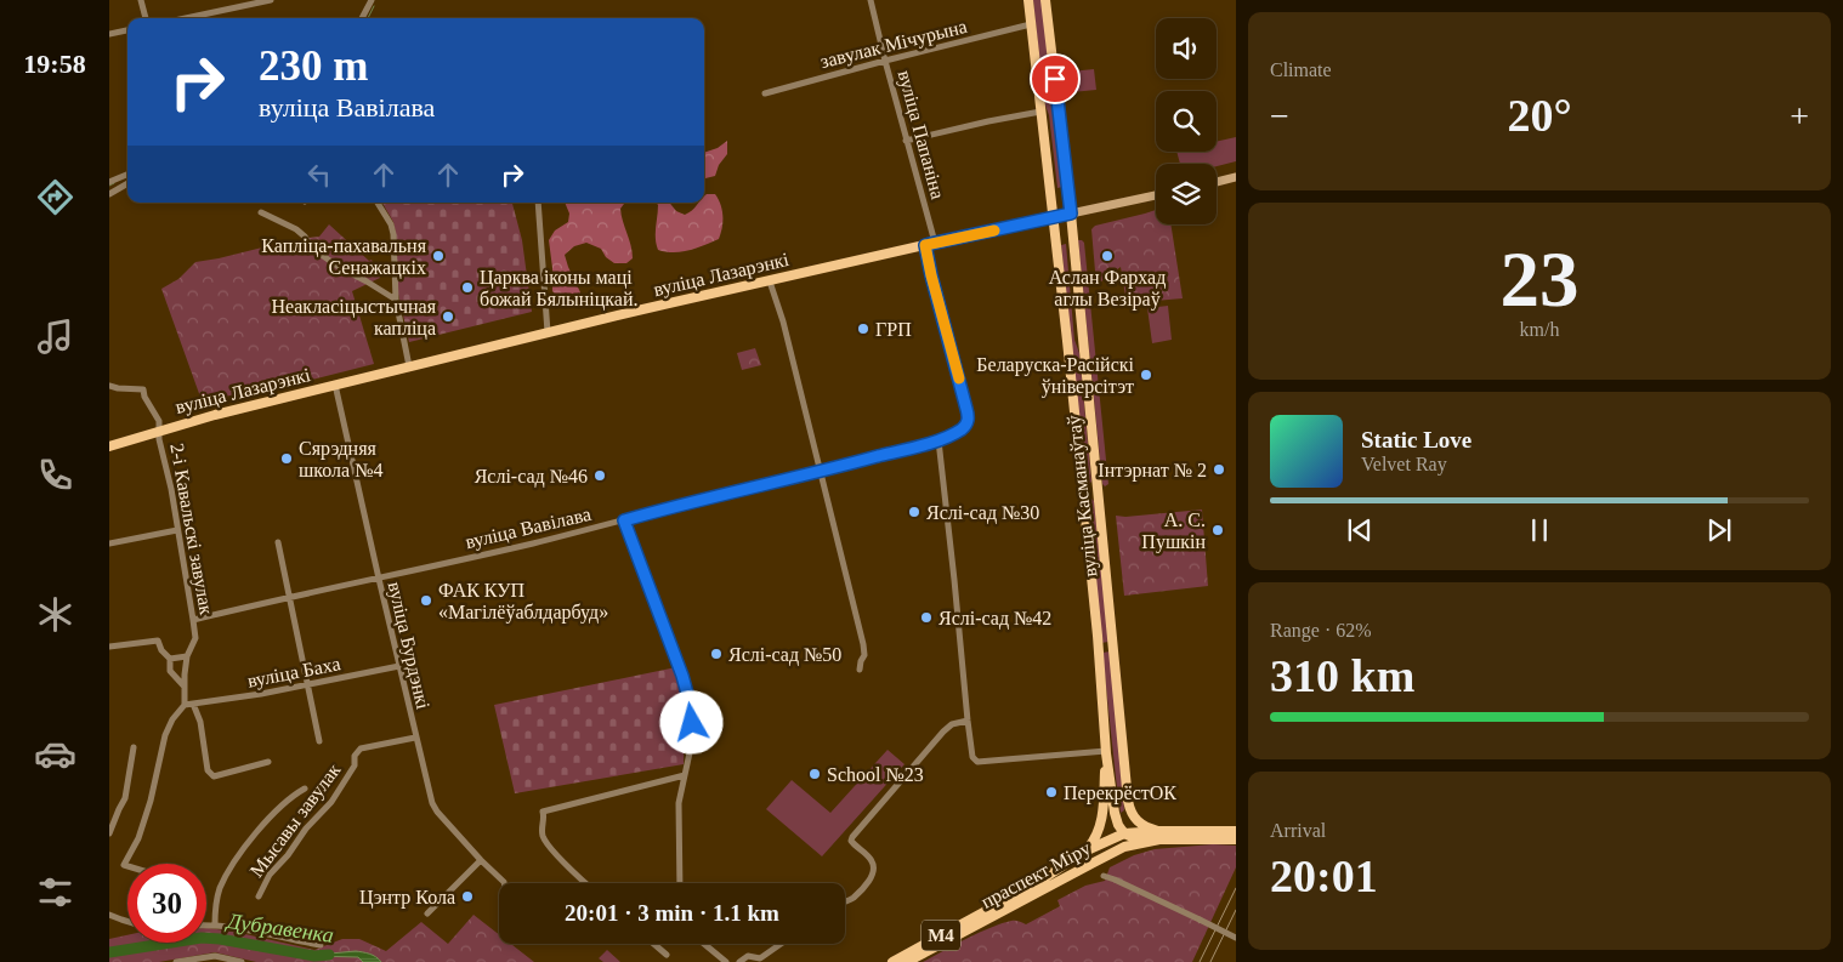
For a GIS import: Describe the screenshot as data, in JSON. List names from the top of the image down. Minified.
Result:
{"streets":{"main road":["вуліца Лазарэнкі","вуліца Касманаўтаў","праспект Міру","М4"],"street":["завулак Мічурына","вуліца Папаніна","вуліца Вавілава","2-і Кавальскі завулак","вуліца Бурдэнкі","вуліца Баха","Мысавы завулак"]},"crossings":[["завулак Мічурына","вуліца Папаніна"],["завулак Мічурына","вуліца Касманаўтаў"],["вуліца Папаніна","вуліца Лазарэнкі"],["вуліца Папаніна","вуліца Вавілава"],["вуліца Лазарэнкі","вуліца Касманаўтаў"],["вуліца Лазарэнкі","2-і Кавальскі завулак"],["вуліца Лазарэнкі","вуліца Бурдэнкі"],["вуліца Касманаўтаў","праспект Міру"],["вуліца Вавілава","2-і Кавальскі завулак"],["вуліца Вавілава","вуліца Бурдэнкі"],["вуліца Бурдэнкі","вуліца Баха"],["вуліца Бурдэнкі","Мысавы завулак"],["праспект Міру","М4"]],"water":["Дубравенка"],"places":["Капліца-пахавальня Сенажацкіх","Аслан Фархад аглы Везіраў","Царква іконы маці божай Бялыніцкай.","Неакласіцыстычная капліца","ГРП","Беларуска-Расійскі ўніверсітэт","Сярэдняя школа №4","Інтэрнат № 2","Яслі-сад №46","Яслі-сад №30","А. С. Пушкін","ФАК КУП «Магілёўаблдарбуд»","Яслі-сад №42","Яслі-сад №50","School №23","ПерекрёстОК","Цэнтр Кола"],"page":{"tabs":"19:58","tile":["Climate",["23","km/h"],["Range · 62%","310 km"],["Arrival","20:01"]],"turn":["230 m","вуліца Вавілава"],"heat":["−","20°","+"],"song":["Static Love","Velvet Ray"],"limit":"30","trip":"20:01 · 3 min · 1.1 km"}}
